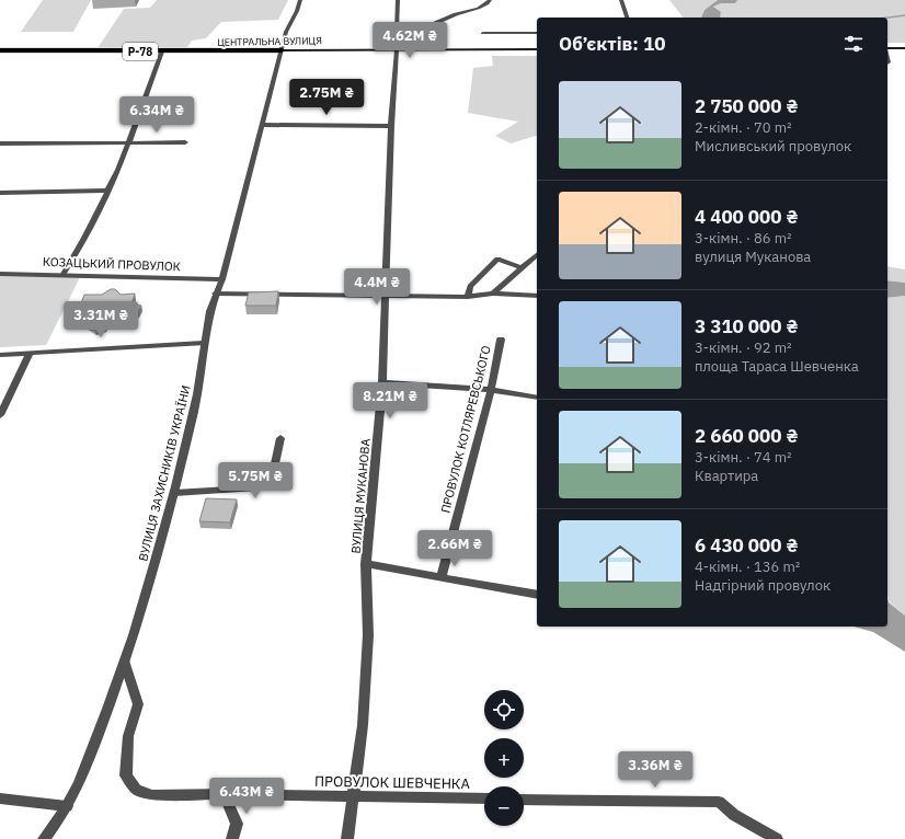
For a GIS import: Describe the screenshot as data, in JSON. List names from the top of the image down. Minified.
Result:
{"streets":{"main road":["ЦЕНТРАЛЬНА ВУЛИЦЯ","Р-78"],"street":["КОЗАЦЬКИЙ ПРОВУЛОК","ПРОВУЛОК КОТЛЯРЕВСЬКОГО","ВУЛИЦЯ ЗАХИСНИКІВ УКРАЇНИ","ВУЛИЦЯ МУКАНОВА","ПРОВУЛОК ШЕВЧЕНКА"]},"crossings":[["ЦЕНТРАЛЬНА ВУЛИЦЯ","ВУЛИЦЯ ЗАХИСНИКІВ УКРАЇНИ"],["ЦЕНТРАЛЬНА ВУЛИЦЯ","ВУЛИЦЯ МУКАНОВА"],["КОЗАЦЬКИЙ ПРОВУЛОК","ВУЛИЦЯ ЗАХИСНИКІВ УКРАЇНИ"],["ВУЛИЦЯ ЗАХИСНИКІВ УКРАЇНИ","ПРОВУЛОК ШЕВЧЕНКА"],["ВУЛИЦЯ МУКАНОВА","ПРОВУЛОК ШЕВЧЕНКА"]],"page":{"heading":"Об’єктів: 10","price":["4.62M ₴","2.75M ₴","6.34M ₴","4.4M ₴","3.31M ₴","8.21M ₴","5.75M ₴","2.66M ₴","3.36M ₴","6.43M ₴"],"list":[{"name":"2 750 000 ₴","note":"2-кімн. · 70 m² · Мисливський провулок"},{"name":"4 400 000 ₴","note":"3-кімн. · 86 m² · вулиця Муканова"},{"name":"3 310 000 ₴","note":"3-кімн. · 92 m² · площа Тараса Шевченка"},{"name":"2 660 000 ₴","note":"3-кімн. · 74 m² · Квартира"},{"name":"6 430 000 ₴","note":"4-кімн. · 136 m² · Надгірний провулок"}],"map_buttons":["+","−"]}}
